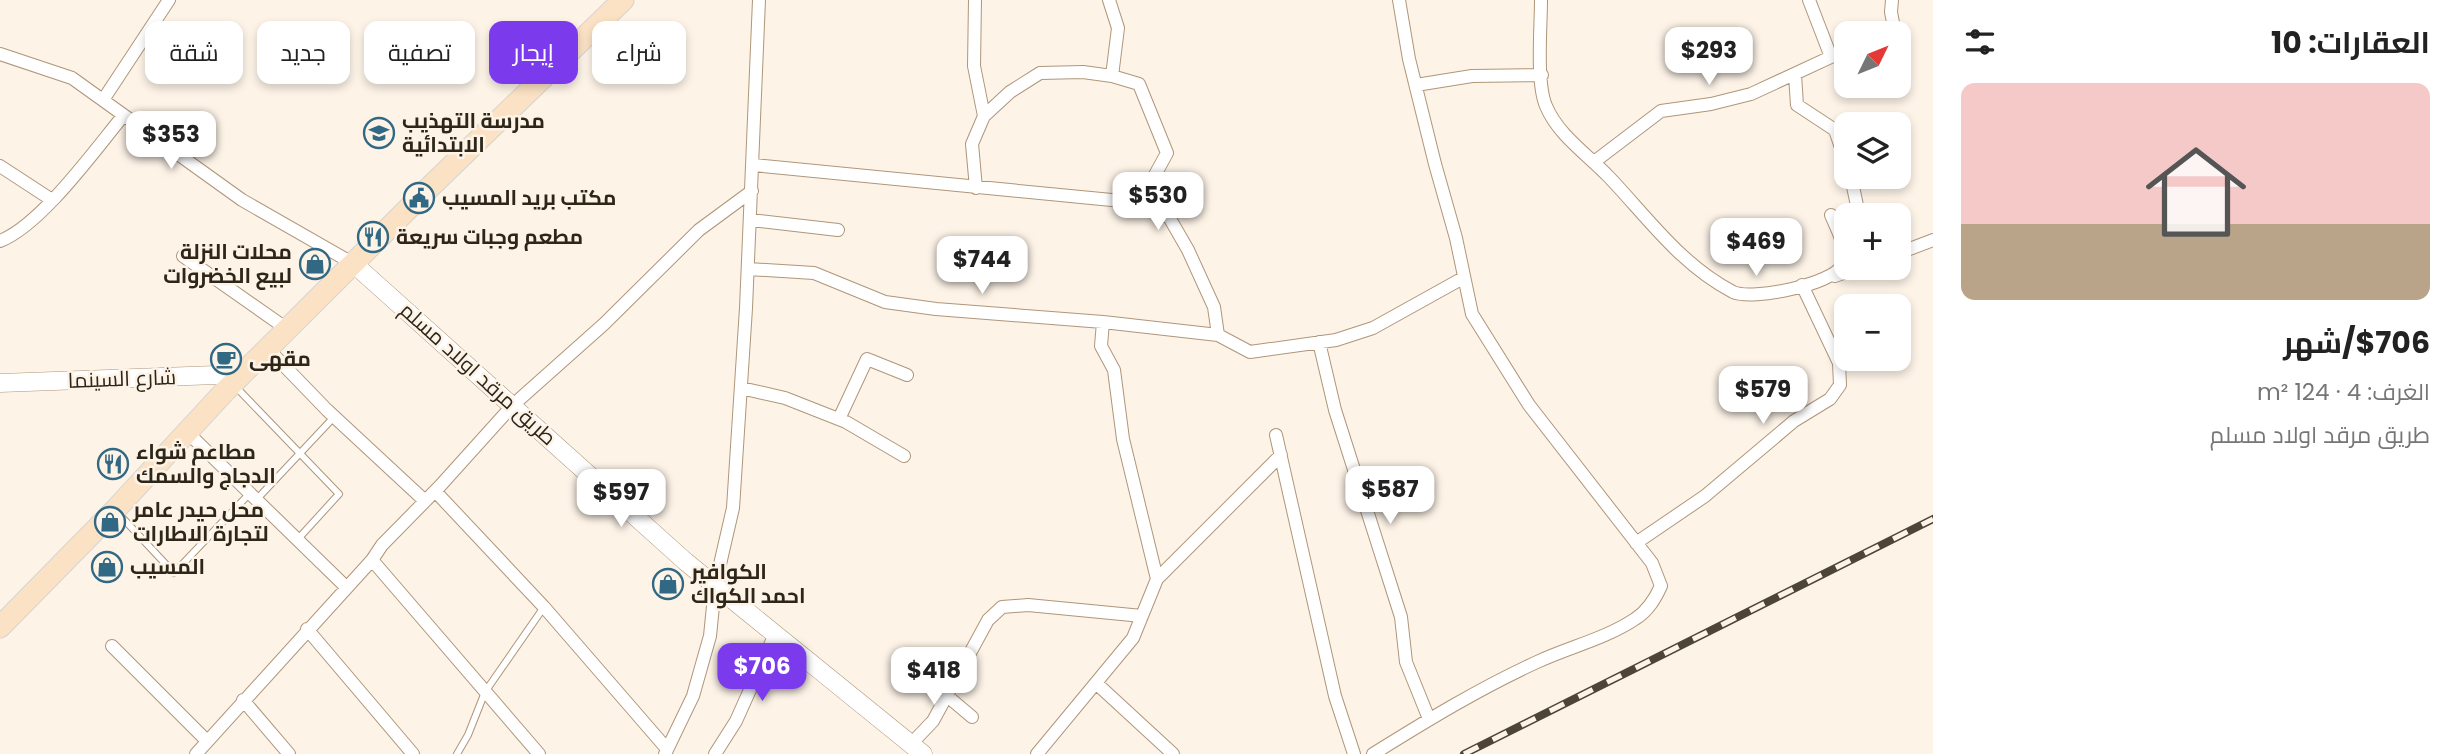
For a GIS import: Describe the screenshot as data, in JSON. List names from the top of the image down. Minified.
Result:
{"streets":{"street":["طريق مرقد اولاد مسلم","شارع السينما"]},"places":{"school or university":["مدرسة التهذيب الابتدائية"],"public building":["مكتب بريد المسيب"],"restaurant":["مطعم وجبات سريعة","مطاعم شواء الدجاج والسمك"],"shop":["محلات النزلة لبيع الخضروات","محل حيدر عامر لتجارة الاطارات","المسيب","الكوافير احمد الكواك"],"cafe":["مقهى"]},"north":"top right","page":{"heading":"العقارات: 10","map_buttons":["+","−"],"chip":["شراء","إيجار","تصفية","جديد","شقة"],"price":["$293","$353","$530","$469","$744","$579","$587","$597","$706","$418"],"list":[{"name":"$706/شهر","note":"الغرف: 4 · 124 m² · طريق مرقد اولاد مسلم"}]}}
